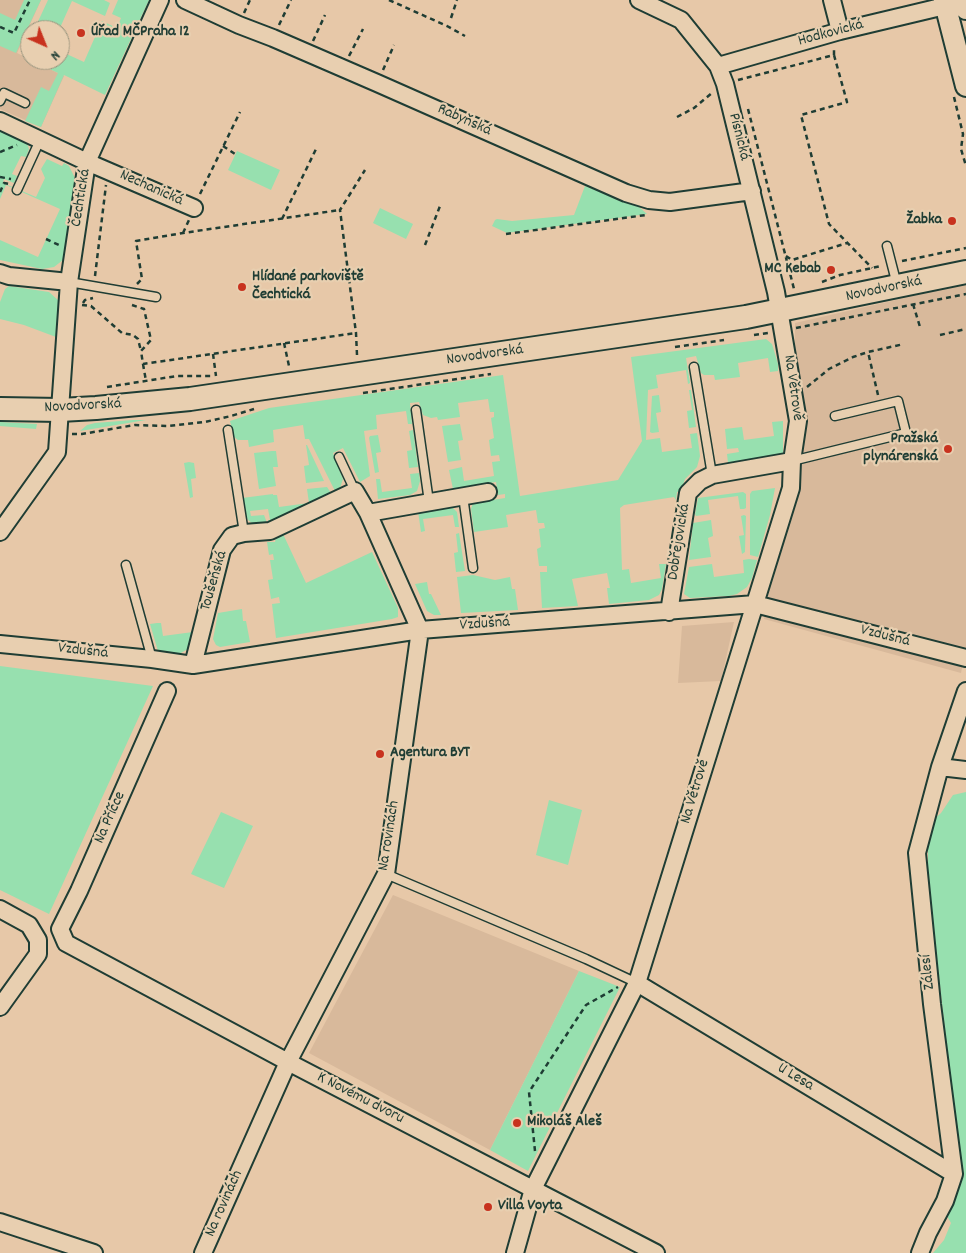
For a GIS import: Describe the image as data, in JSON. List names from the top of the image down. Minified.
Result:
{"streets":{"main road":["Novodvorská"],"street":["Hodkovická","Rabyňská","Písnická","Nechanická","Čechtická","Na Větrově","Dobřejovická","Toušeňská","Vzdušná","Na Příčce","Na rovinách","Zálesí","U Lesa","K Novému dvoru"]},"crossings":[["Hodkovická","Písnická"],["Rabyňská","Písnická"],["Písnická","Novodvorská"],["Písnická","Na Větrově"],["Nechanická","Čechtická"],["Čechtická","Novodvorská"],["Novodvorská","Na Větrově"],["Na Větrově","Dobřejovická"],["Na Větrově","Vzdušná"],["Na Větrově","U Lesa"],["Na Větrově","K Novému dvoru"],["Dobřejovická","Vzdušná"],["Toušeňská","Vzdušná"],["Vzdušná","Na rovinách"],["Na Příčce","K Novému dvoru"],["Na rovinách","K Novému dvoru"],["Zálesí","U Lesa"]],"places":["Úřad MČPraha 12","Žabka","MC Kebab","Hlídané parkoviště Čechtická","Pražská plynárenská","Agentura BYT","Mikoláš Aleš","Villa Voyta"],"north":"bottom right"}
